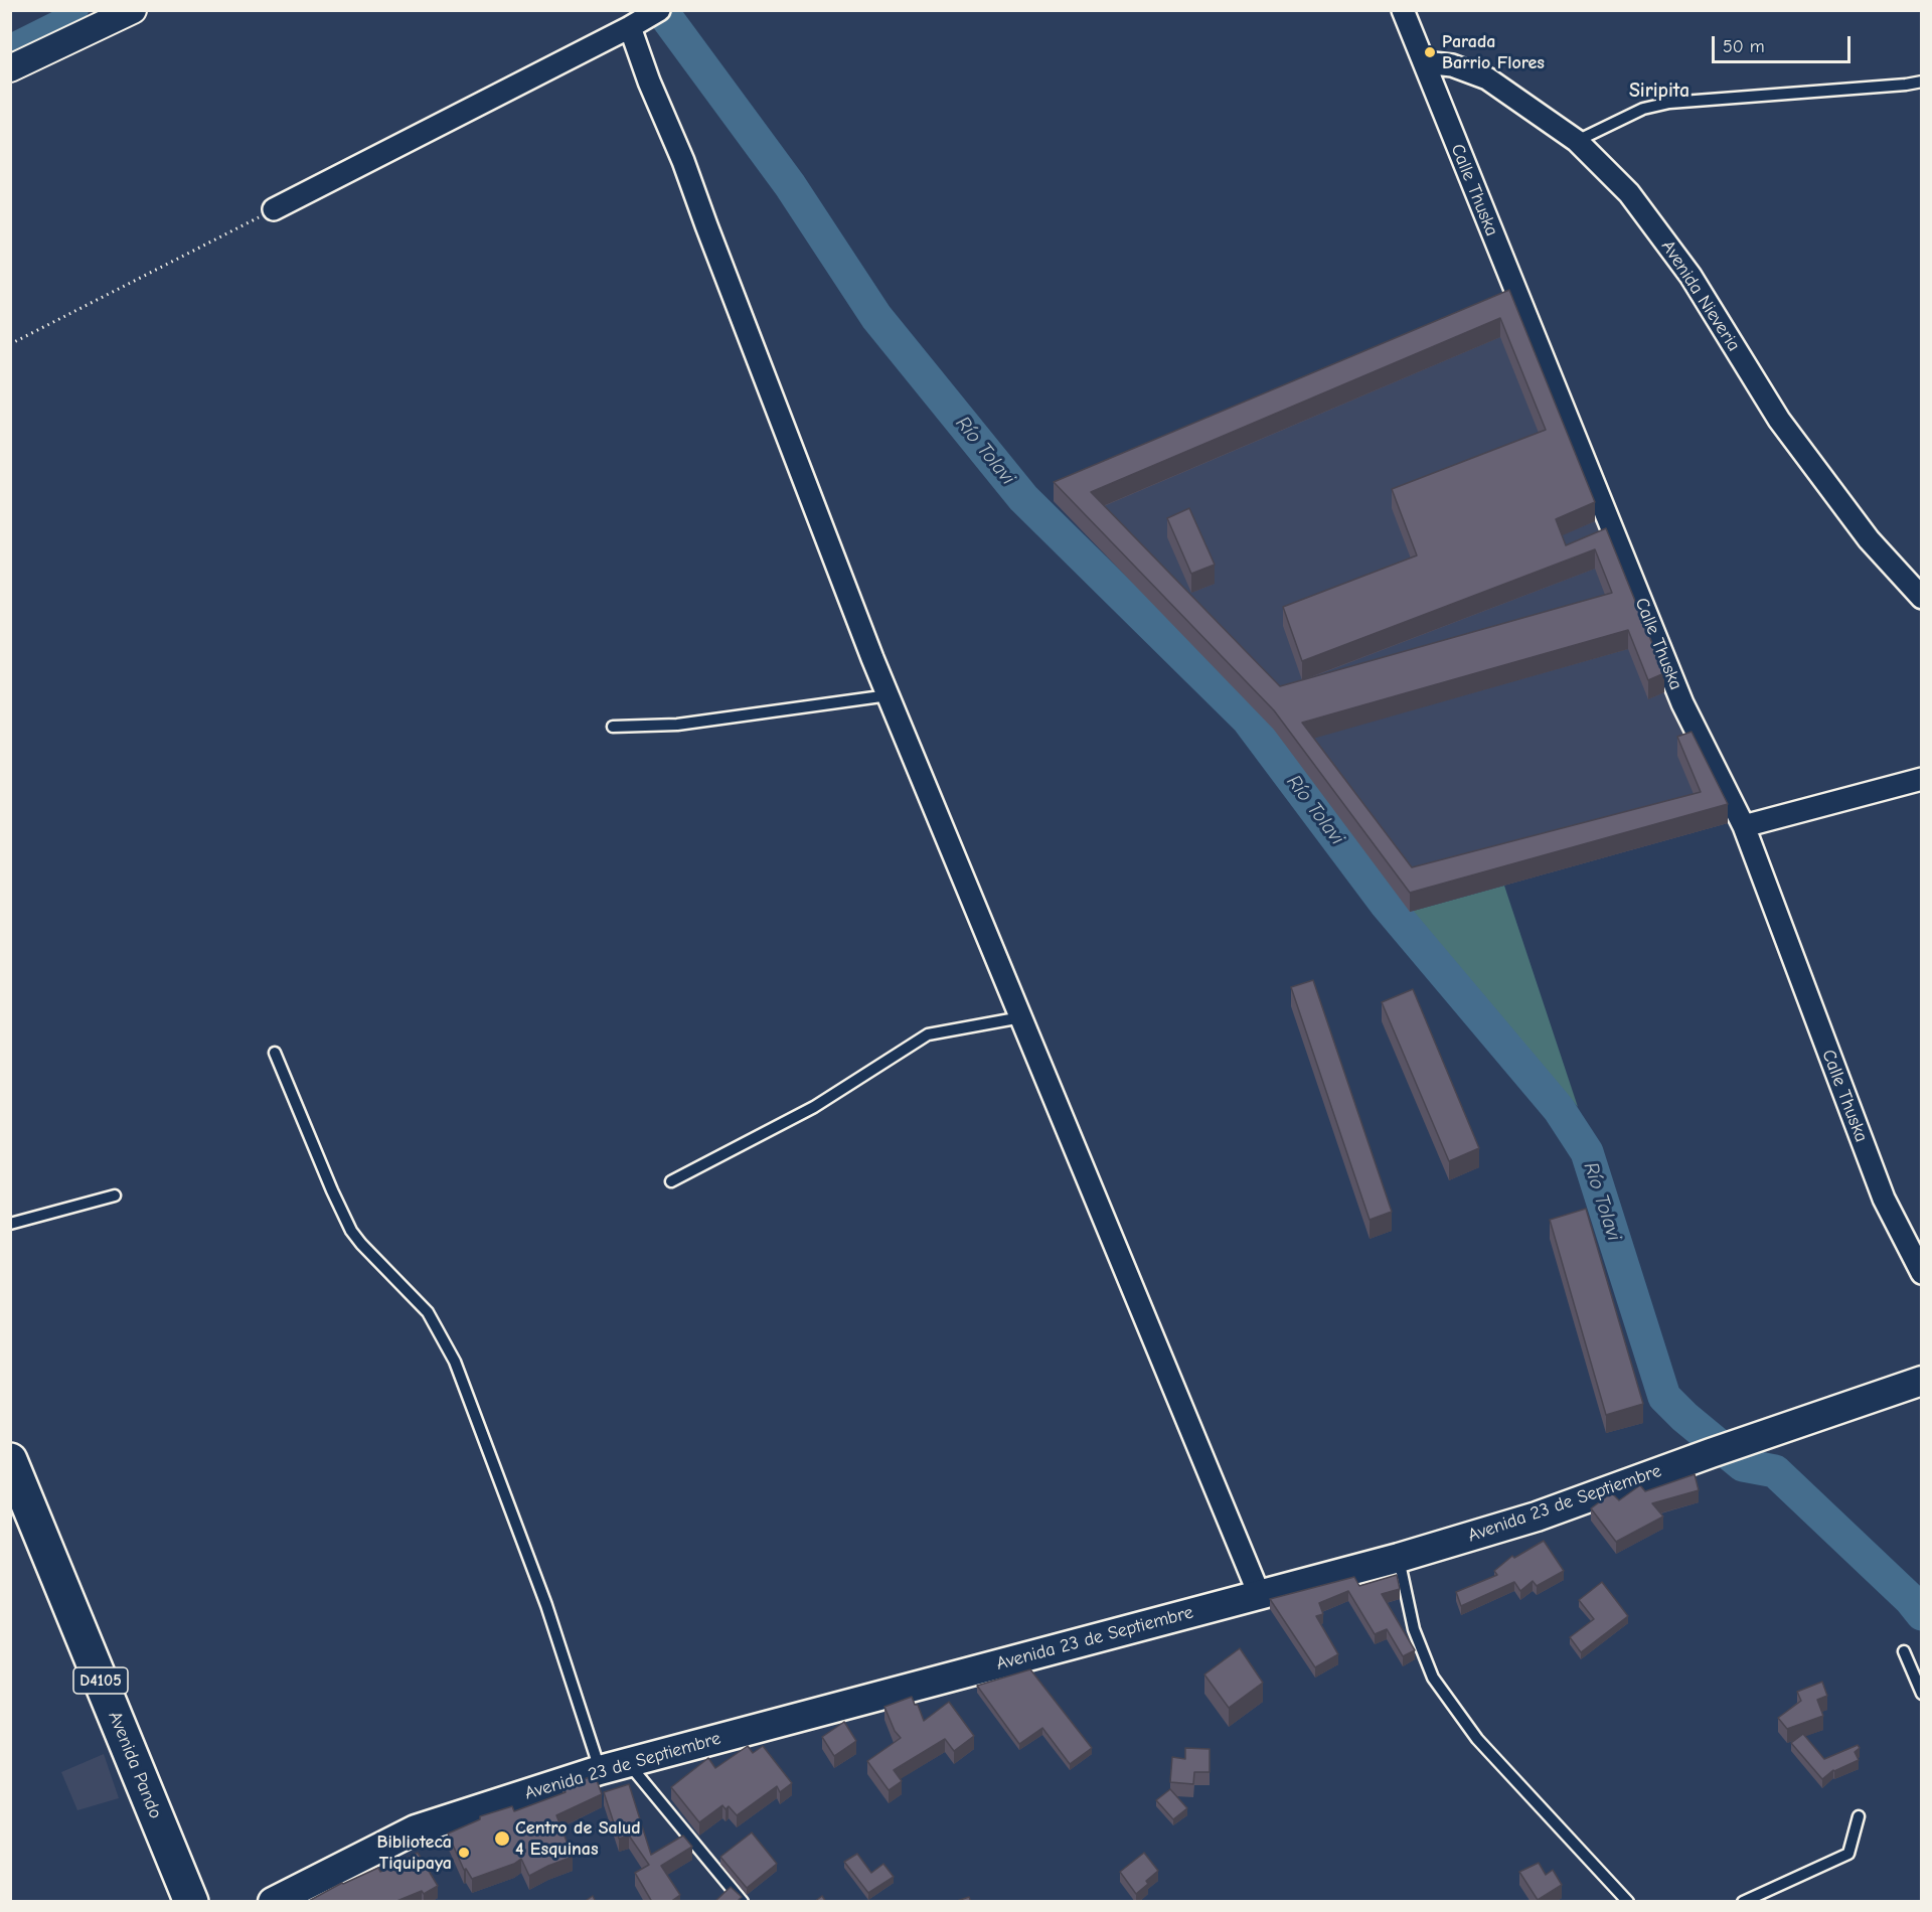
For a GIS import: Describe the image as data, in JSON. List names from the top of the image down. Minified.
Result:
{"streets":{"main road":["Avenida 23 de Septiembre","D4105","Avenida Pando"],"street":["Calle Thuska","Avenida Nieveria"]},"crossings":[["Calle Thuska","Avenida Nieveria"]],"districts":["Siripita"],"water":["Río Tolavi"],"places":["Parada Barrio Flores","Centro de Salud 4 Esquinas","Biblioteca Tiquipaya"],"scale_bar":"50 m"}
